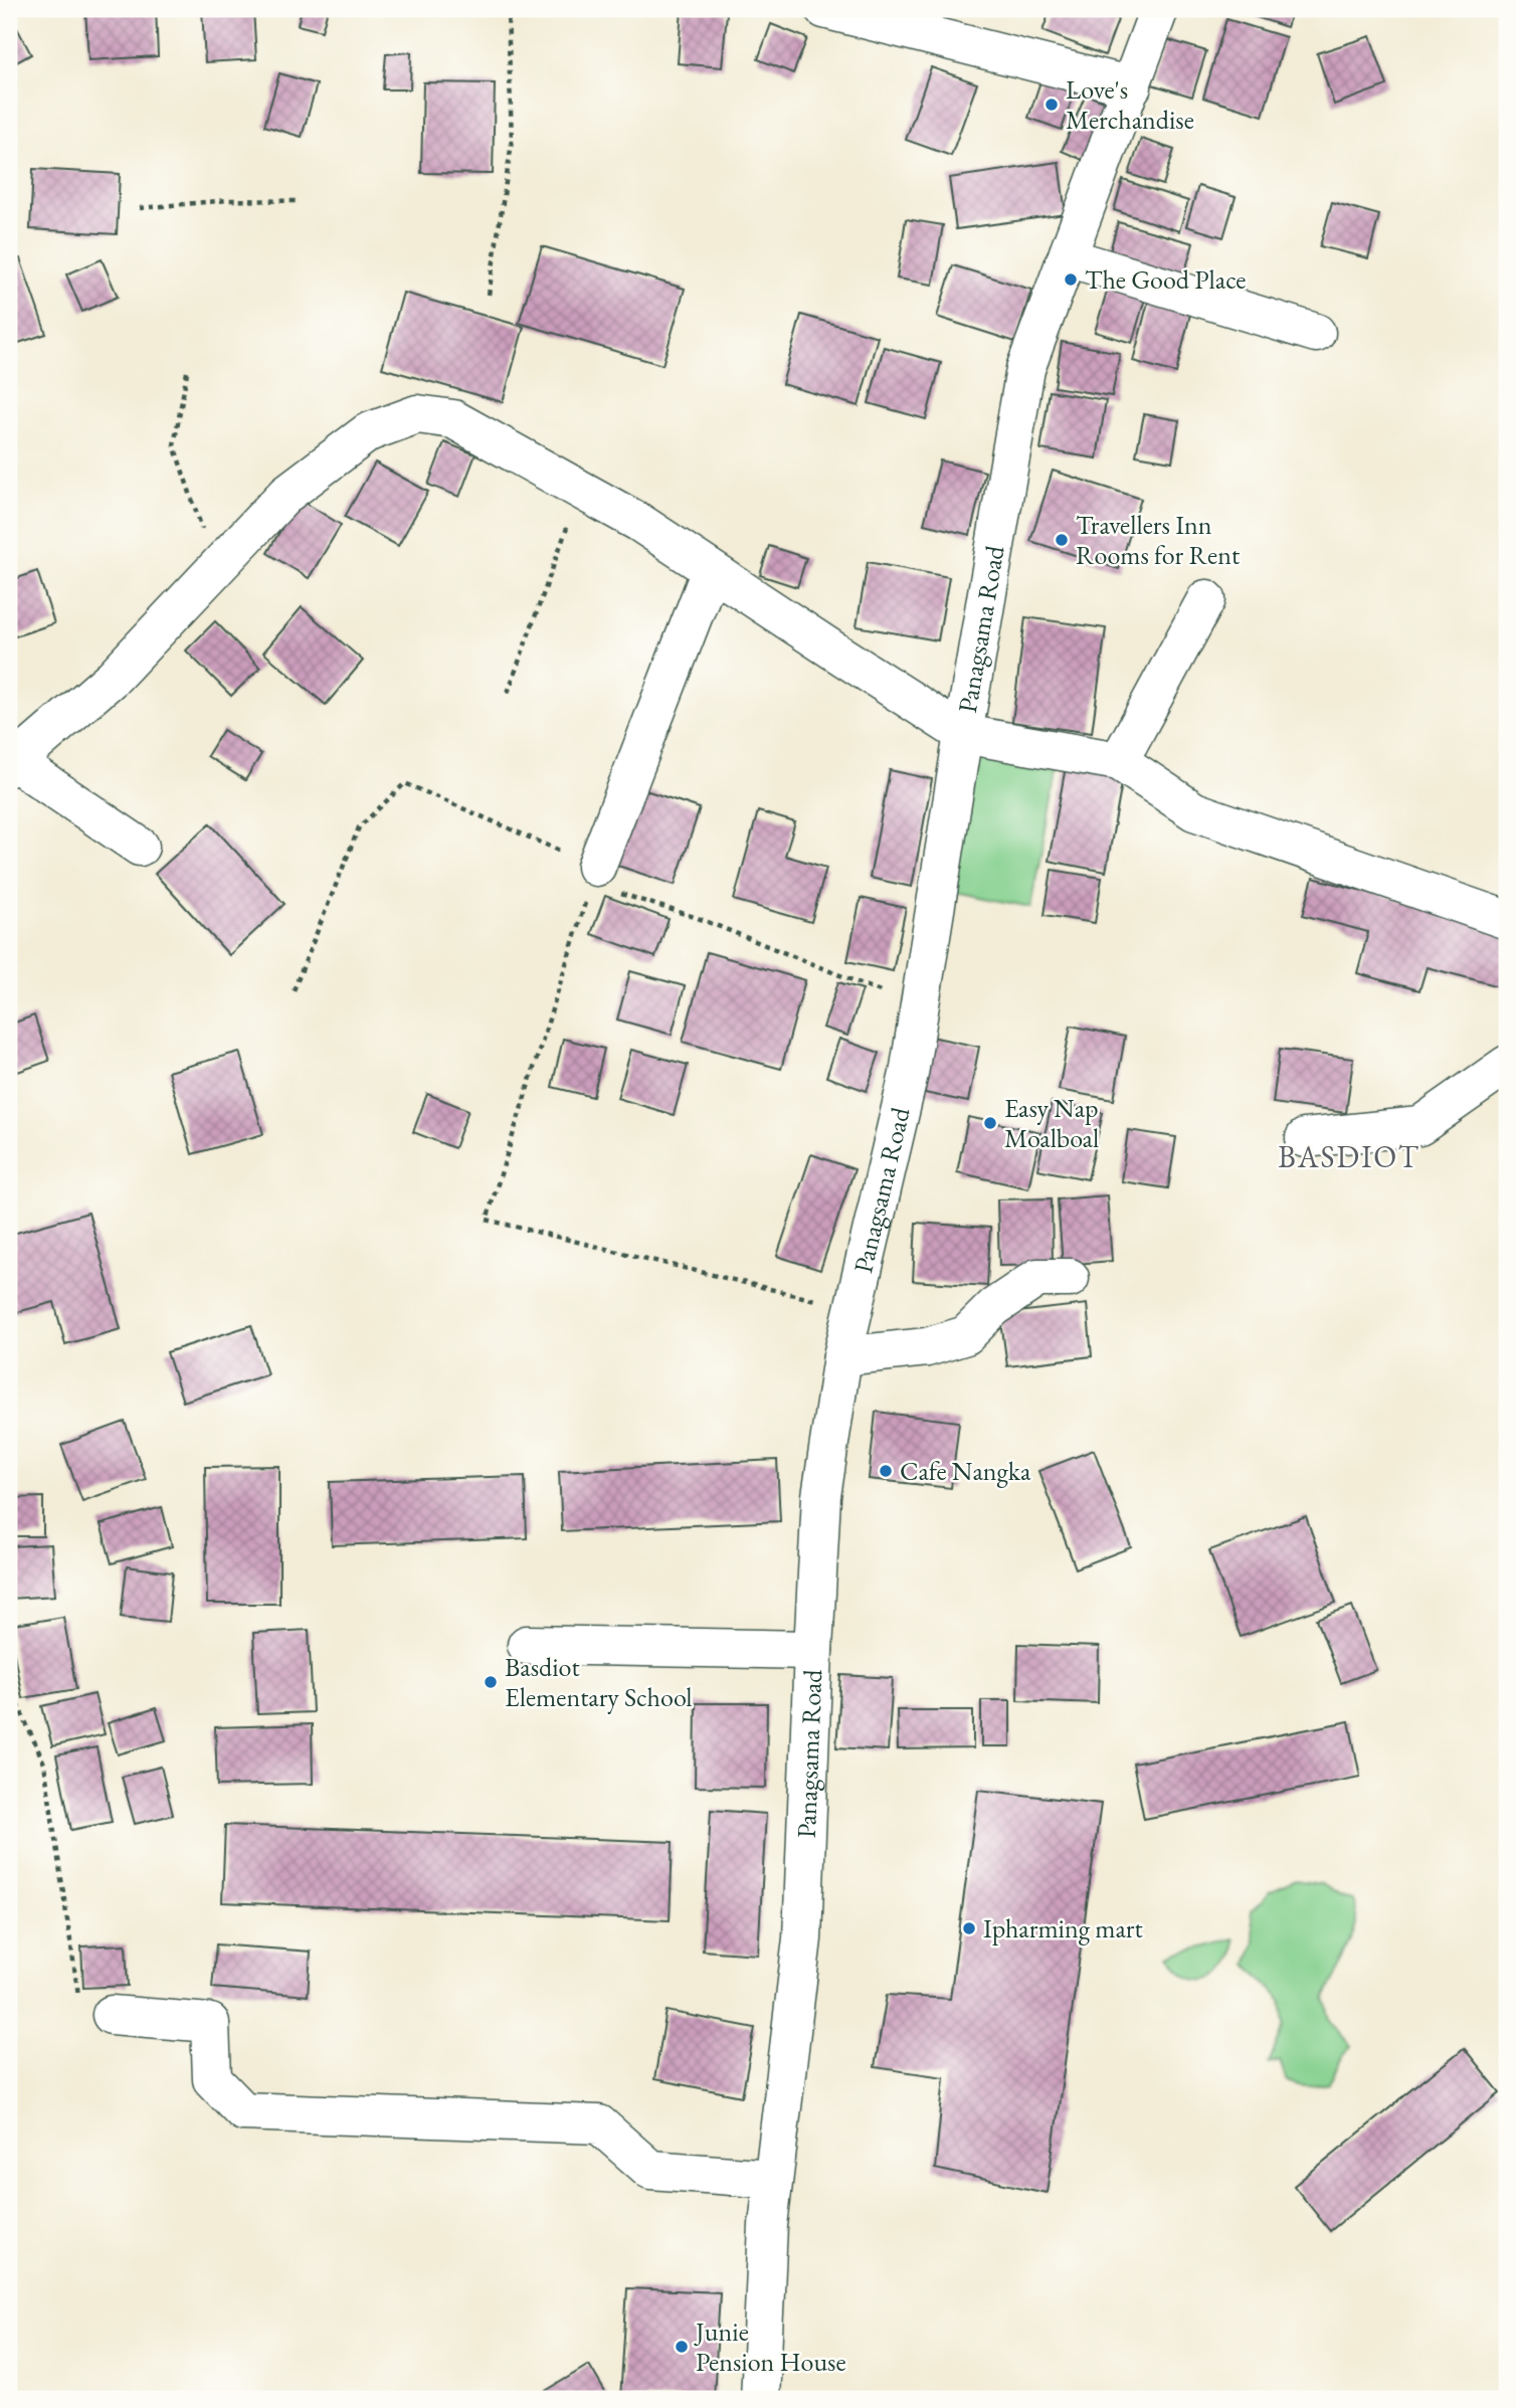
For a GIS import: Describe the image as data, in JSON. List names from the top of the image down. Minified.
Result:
{"streets":{"street":["Panagsama Road"]},"districts":["BASDIOT"],"places":["Love's Merchandise","The Good Place","Travellers Inn Rooms for Rent","Easy Nap Moalboal","Cafe Nangka","Basdiot Elementary School","Ipharming mart","Junie Pension House"]}
